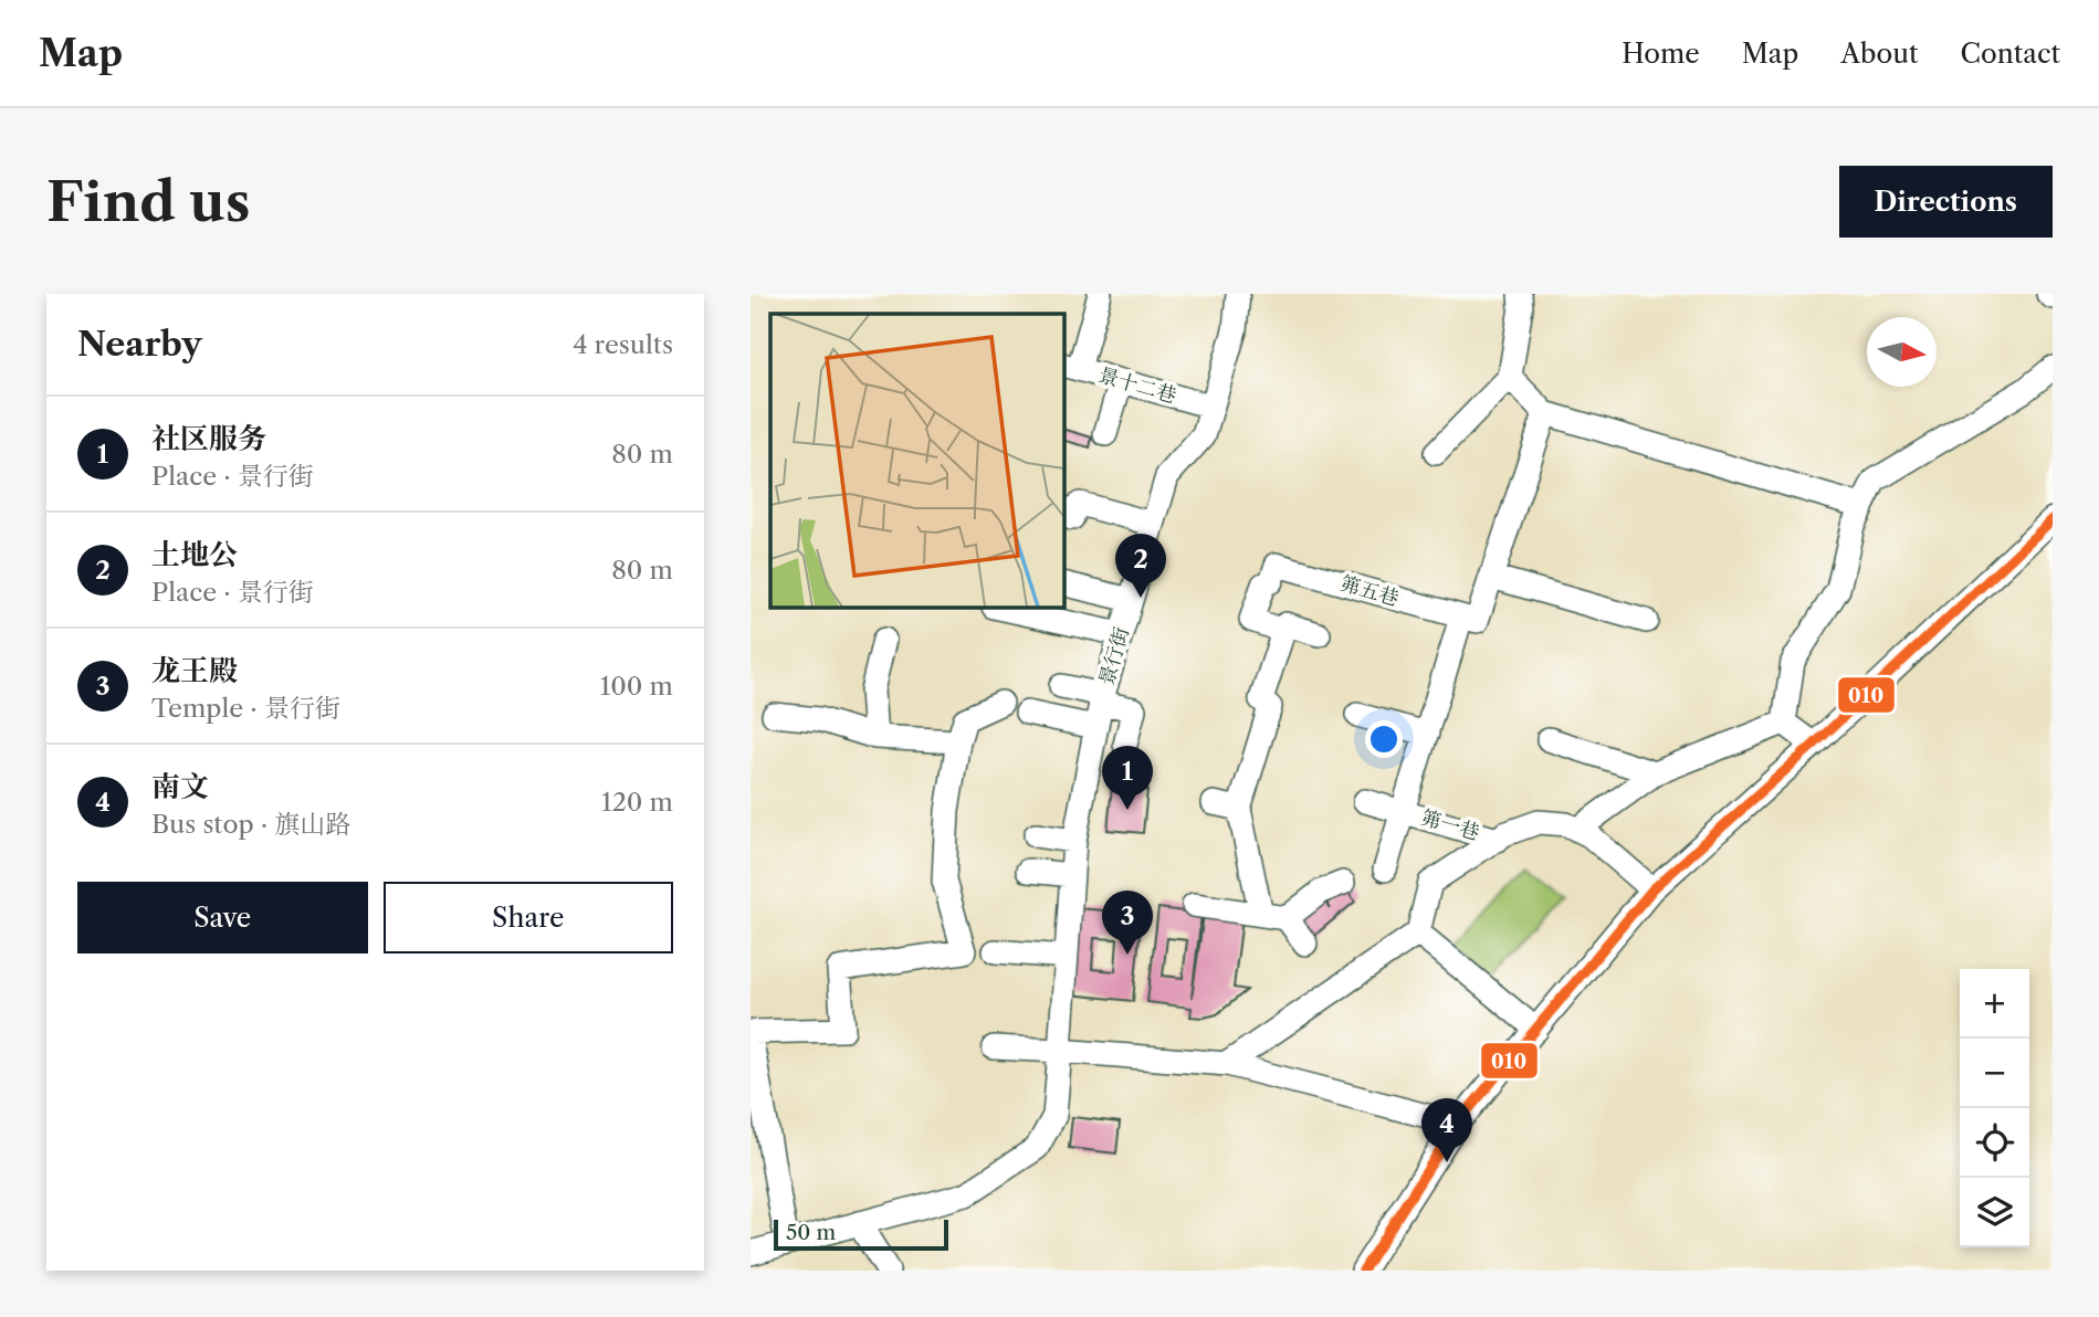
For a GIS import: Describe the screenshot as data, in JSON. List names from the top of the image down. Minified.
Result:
{"streets":{"street":["景十二巷","笰五巷","景行街","笰一巷"]},"crossings":[["景十二巷","景行街"]],"lines":["transit line 010"],"scale_bar":"50 m","north":"right","page":{"header":"Map","nav":["Home","Map","About","Contact"],"buttons":["Directions",["Save","Share"]],"title":"Find us","heading":["Nearby","4 results"],"list":[{"mark":"1","name":"社区服务","note":"Place · 景行街","value":"80 m"},{"mark":"2","name":"土地公","note":"Place · 景行街","value":"80 m"},{"mark":"3","name":"龙王殿","note":"Temple · 景行街","value":"100 m"},{"mark":"4","name":"南文","note":"Bus stop · 旗山路","value":"120 m"}],"pins":["2","1","3","4"],"map_buttons":["+","−"],"scale":"50 m"}}
